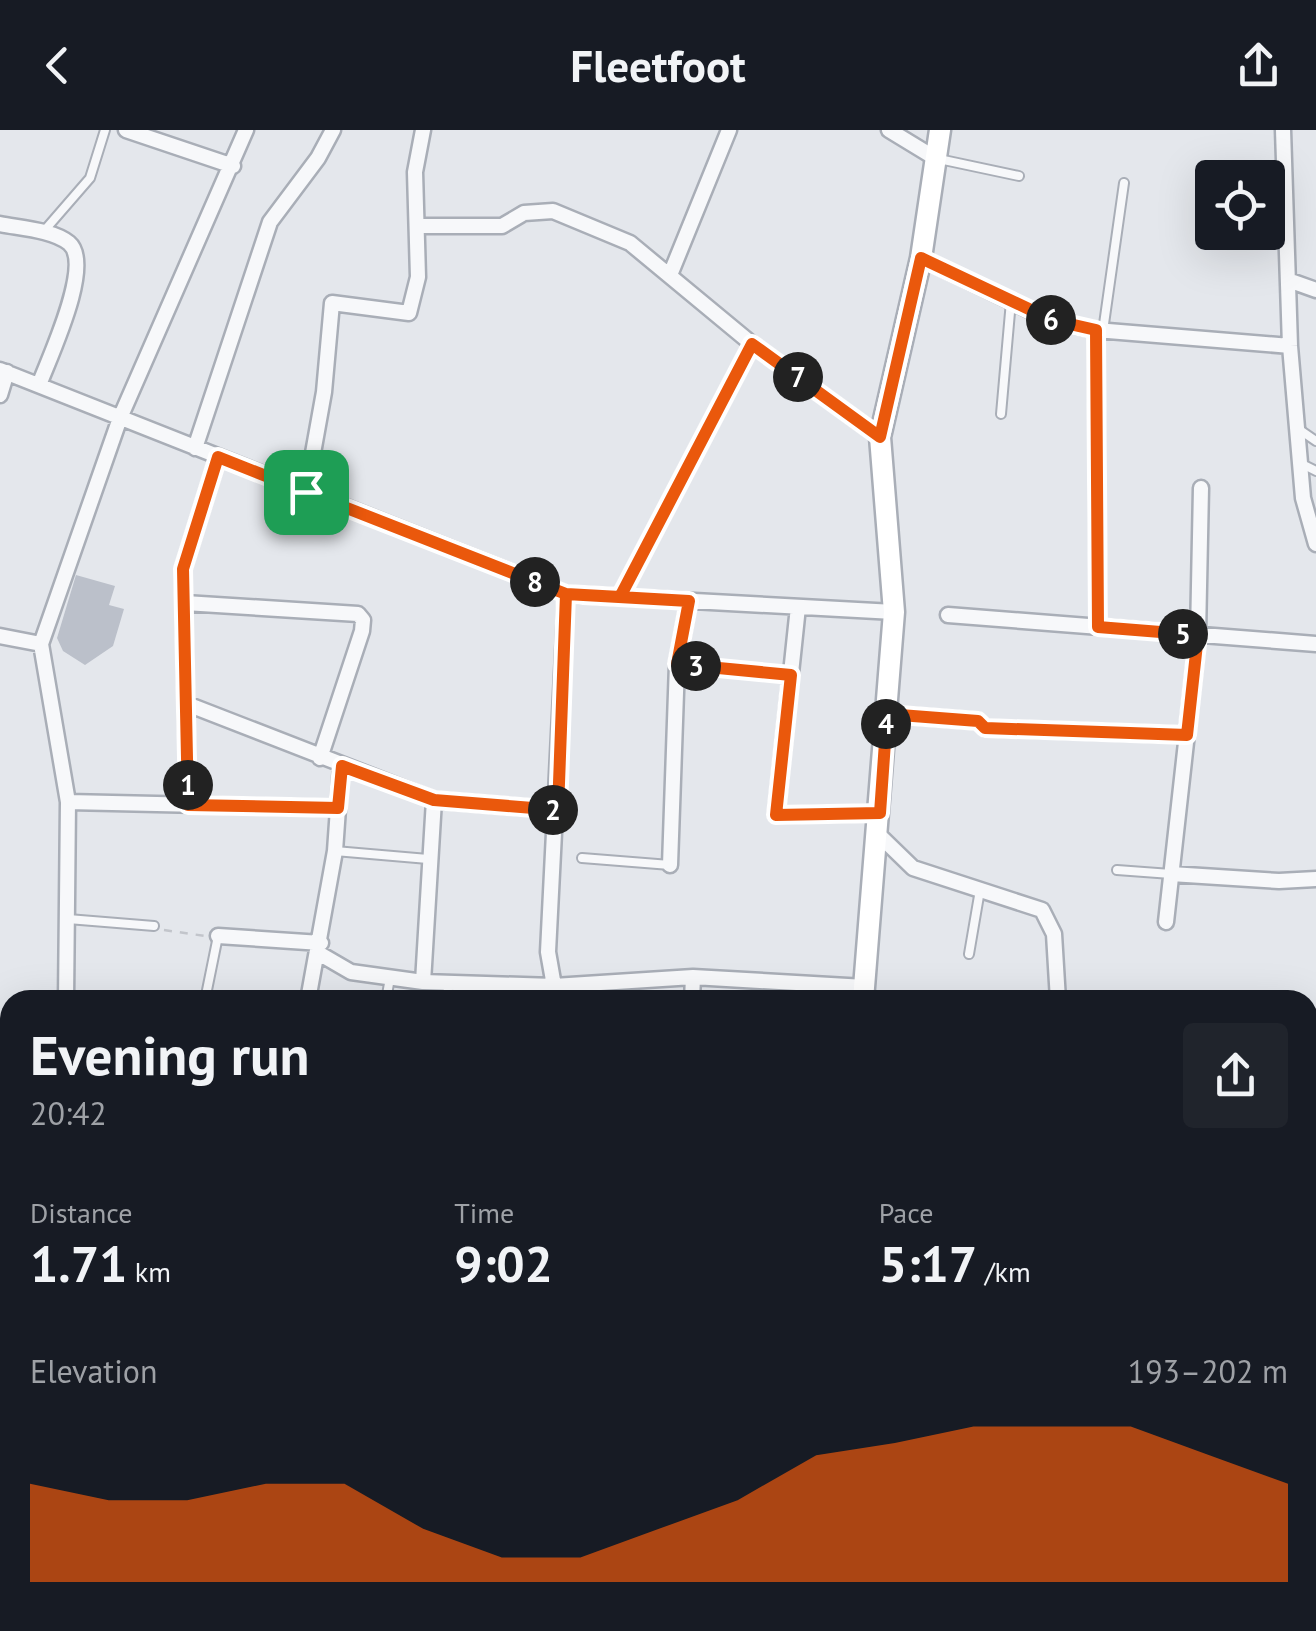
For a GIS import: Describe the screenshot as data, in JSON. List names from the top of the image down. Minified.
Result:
{"page":{"header":"Fleetfoot","pins":["6","7","8","5","3","4","1","2"],"heading":["Evening run","20:42"],"stats":[["Distance","1.71 km"],["Time","9:02"],["Pace","5:17 /km"]],"chart":["Elevation","193–202 m"]}}
